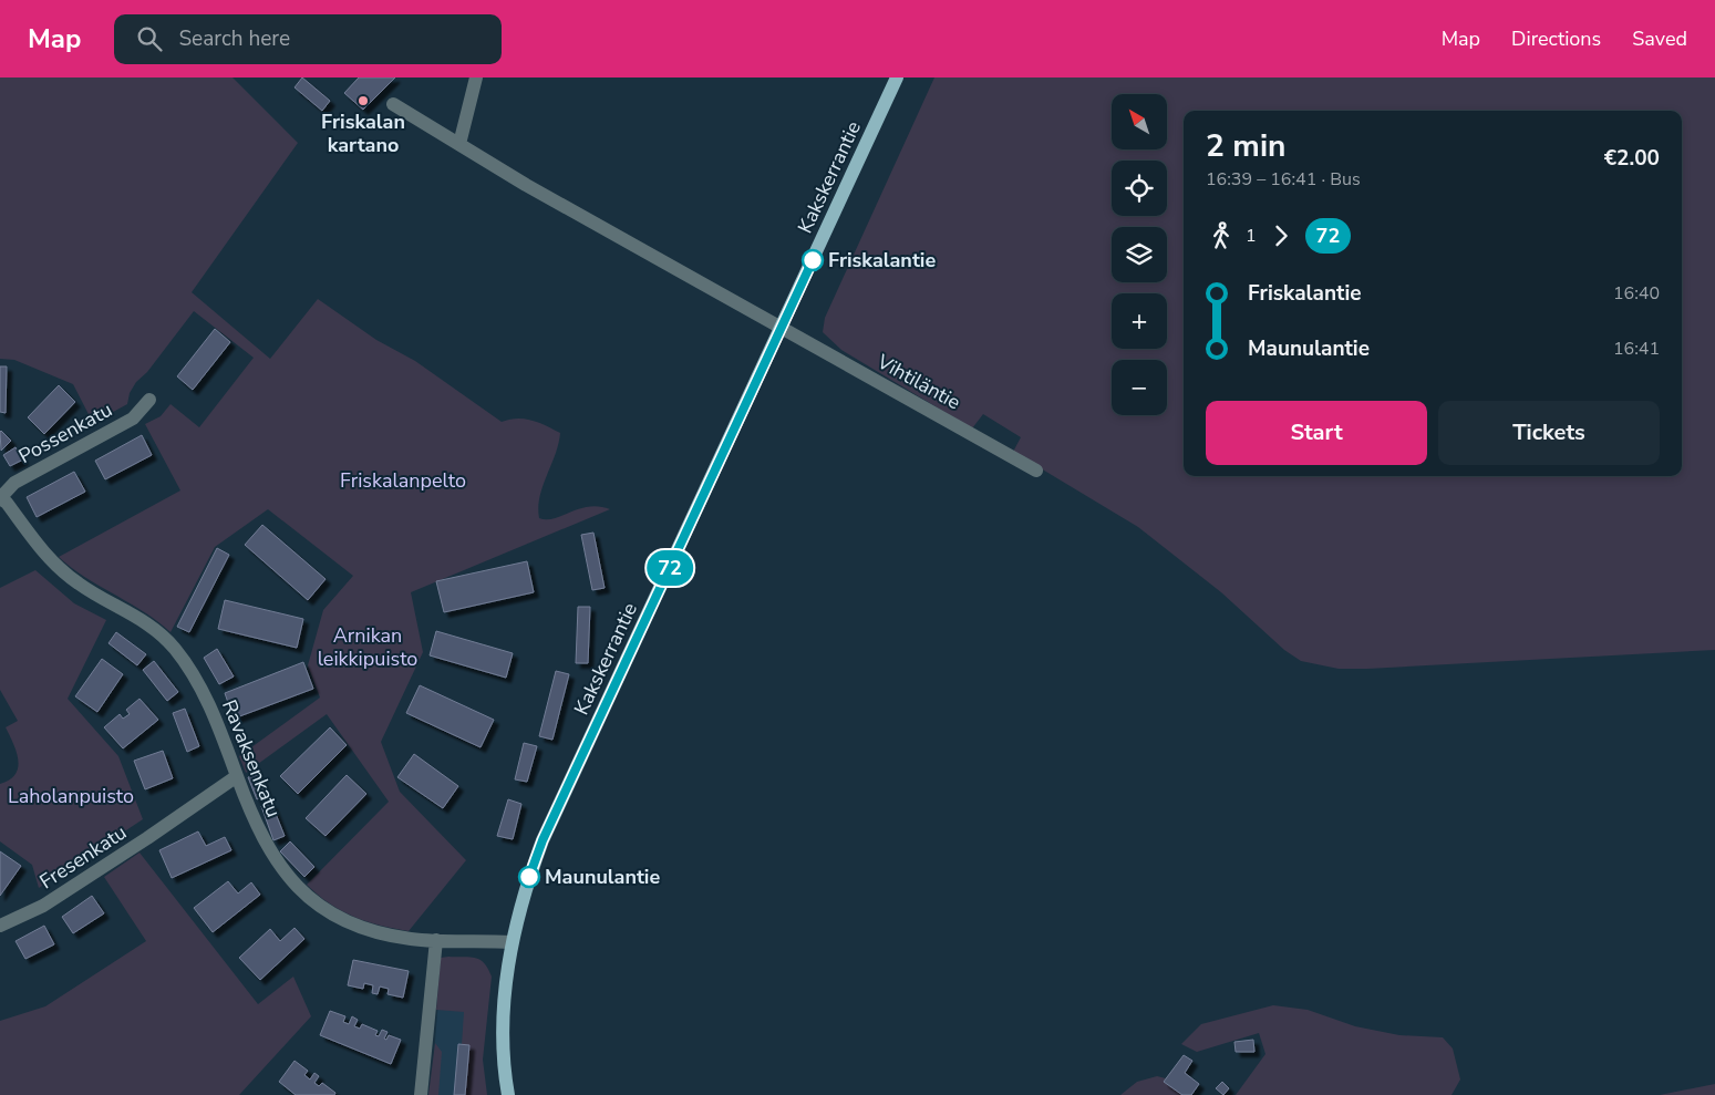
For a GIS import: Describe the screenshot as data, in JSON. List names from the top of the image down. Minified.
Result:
{"streets":{"main road":["Kakskerrantie"],"street":["Vihtiläntie","Possenkatu","Ravaksenkatu","Fresenkatu"]},"crossings":[["Kakskerrantie","Vihtiläntie"],["Kakskerrantie","Ravaksenkatu"],["Possenkatu","Ravaksenkatu"],["Ravaksenkatu","Fresenkatu"]],"parks":["Friskalanpelto","Arnikan leikkipuisto","Laholanpuisto"],"places":["Friskalan kartano","Friskalantie","Maunulantie"],"lines":["bus line 72"],"north":"top left","page":{"header":"Map","search":"Search here","nav":["Map","Directions","Saved"],"on_map":"72","map_buttons":["+","−"],"heading":["2 min","16:39 – 16:41 · Bus","€2.00"],"legs":["1","72"],"list":[{"name":"Friskalantie","value":"16:40"},{"name":"Maunulantie","value":"16:41"}],"buttons":["Start","Tickets"]}}
